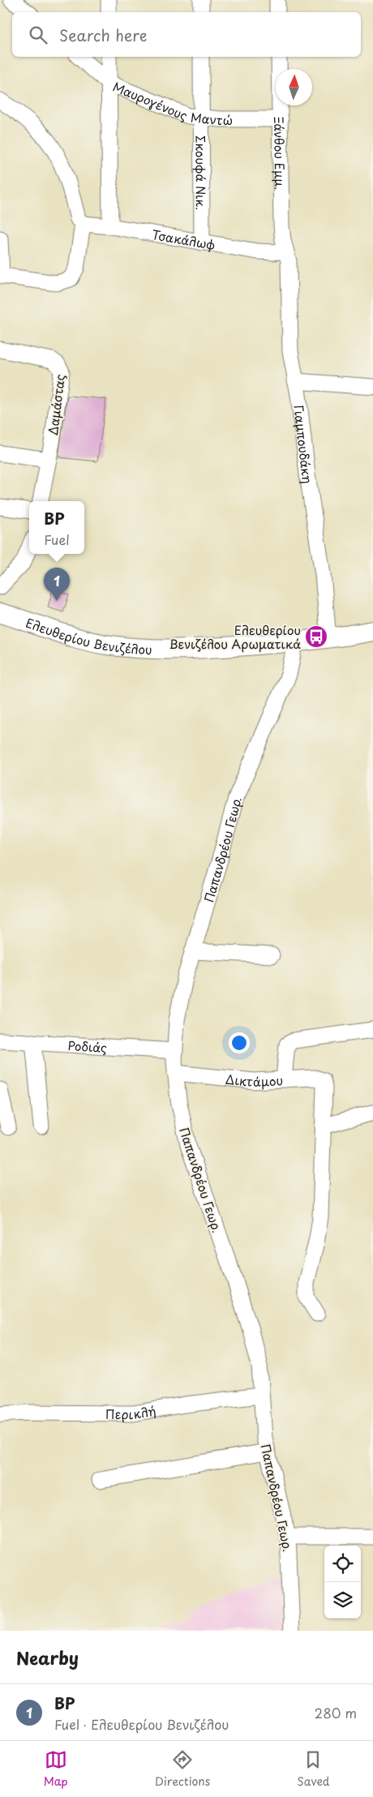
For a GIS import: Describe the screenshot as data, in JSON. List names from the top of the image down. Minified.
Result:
{"streets":{"main road":["Ελευθερίου Βενιζέλου"],"street":["Μαυρογένους Μαντώ","Ξάνθου Εμμ.","Σκουφά Νικ.","Τσακάλωφ","Δαμάστας","Γιαμπουδάκη","Παπανδρέου Γεωρ.","Ροδιάς","Δικτάμου","Περικλή"]},"crossings":[["Μαυρογένους Μαντώ","Ξάνθου Εμμ."],["Μαυρογένους Μαντώ","Σκουφά Νικ."],["Ξάνθου Εμμ.","Τσακάλωφ"],["Ξάνθου Εμμ.","Γιαμπουδάκη"],["Σκουφά Νικ.","Τσακάλωφ"],["Τσακάλωφ","Γιαμπουδάκη"],["Γιαμπουδάκη","Ελευθερίου Βενιζέλου"],["Ελευθερίου Βενιζέλου","Παπανδρέου Γεωρ."],["Παπανδρέου Γεωρ.","Ροδιάς"],["Παπανδρέου Γεωρ.","Δικτάμου"],["Παπανδρέου Γεωρ.","Περικλή"]],"places":{"bus stop":["Ελευθερίου Βενιζέλου Αρωματικά"]},"north":"top","page":{"search":"Search here","popup":["BP","Fuel"],"pins":"1","heading":"Nearby","list":[{"mark":"1","name":"BP","note":"Fuel · Ελευθερίου Βενιζέλου","value":"280 m"}],"nav":["Map","Directions","Saved"]}}
